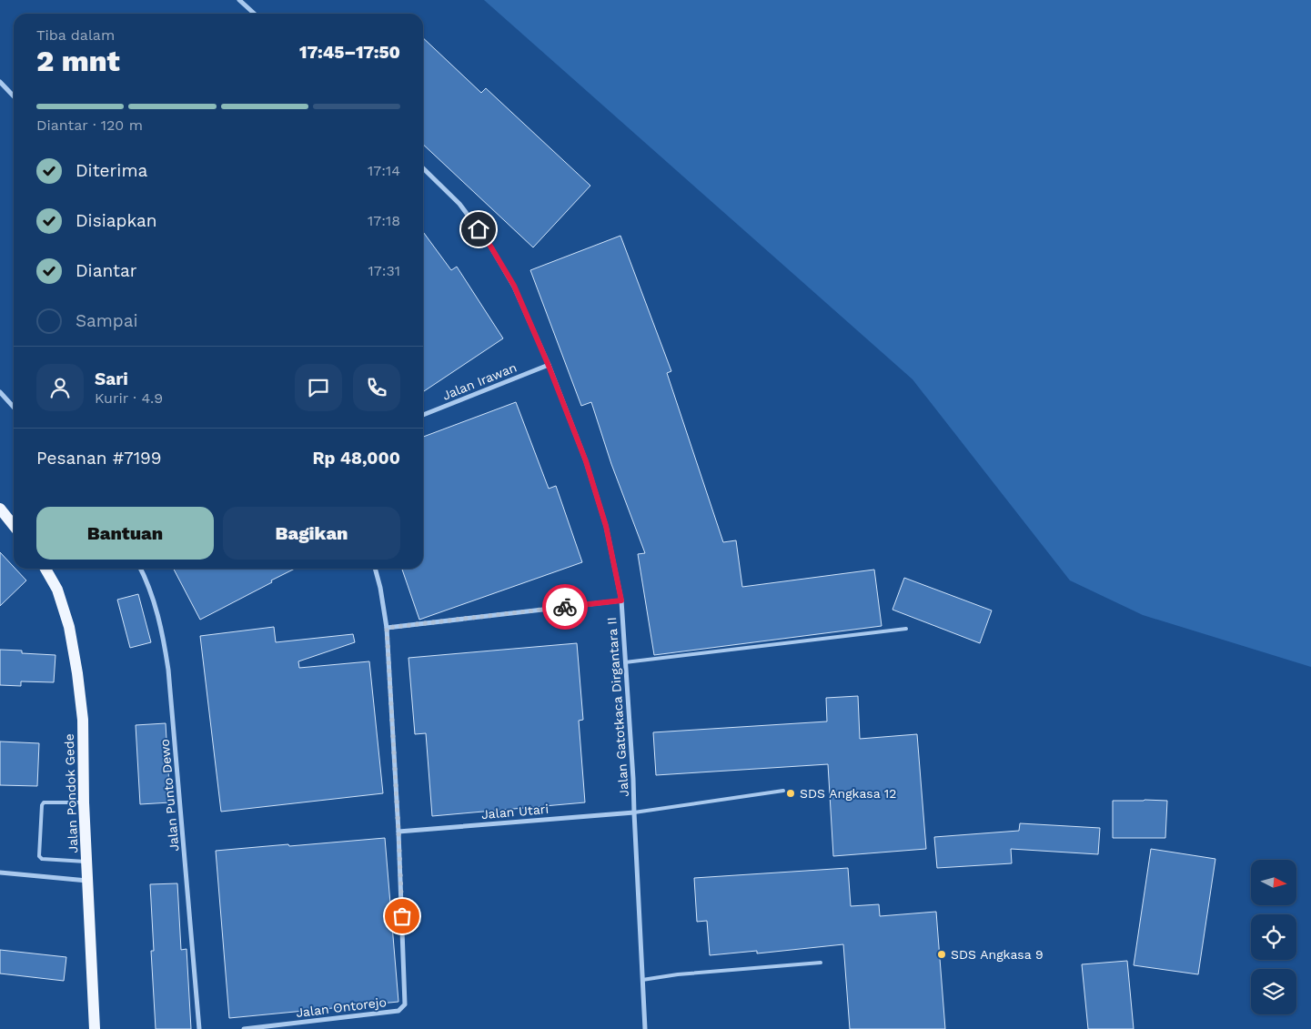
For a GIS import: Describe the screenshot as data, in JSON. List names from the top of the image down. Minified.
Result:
{"streets":{"main road":["Jalan Pondok Gede"],"street":["Jalan Irawan","Jalan Gatotkaca Dirgantara II","Jalan Punto Dewo","Jalan Utari","Jalan Ontorejo"]},"crossings":[["Jalan Irawan","Jalan Gatotkaca Dirgantara II"],["Jalan Gatotkaca Dirgantara II","Jalan Utari"],["Jalan Utari","Jalan Ontorejo"]],"places":["SDS Angkasa 12","SDS Angkasa 9"],"north":"right","page":{"heading":["2 mnt","Tiba dalam","17:45–17:50"],"panel":["Sari","Kurir · 4.9","Pesanan #7199","Rp 48,000"],"bar":"Diantar · 120 m","list":[["Diterima","17:14"],["Disiapkan","17:18"],["Diantar","17:31"],"Sampai"],"buttons":["Bantuan","Bagikan"]}}
